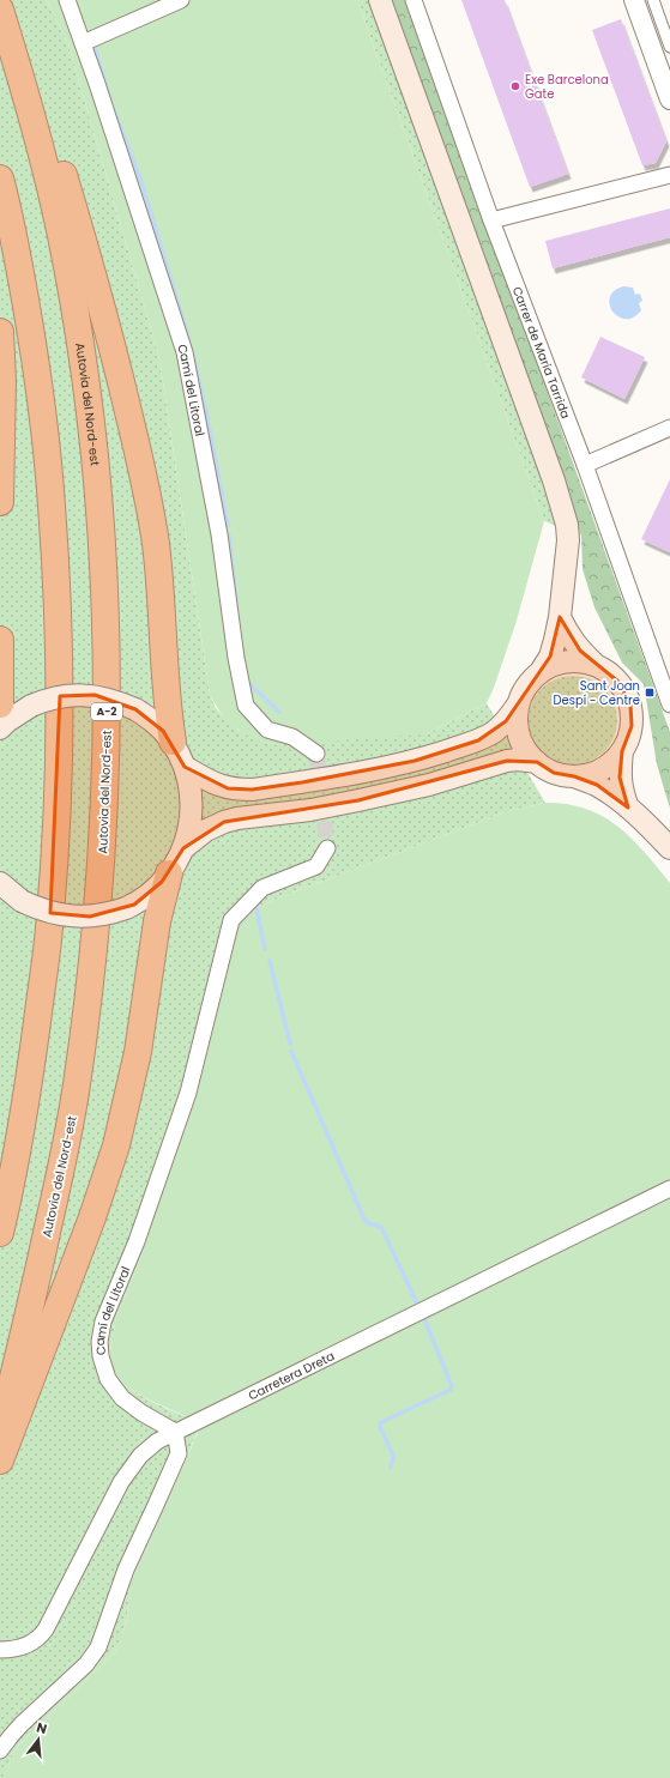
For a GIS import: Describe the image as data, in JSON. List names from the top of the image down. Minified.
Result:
{"streets":{"highway":["Autovia del Nord-est","A-2"],"street":["Carrer de Maria Tarrida","Camí del Litoral","Carretera Dreta"]},"crossings":[["Camí del Litoral","Carretera Dreta"]],"places":{"other":["Exe Barcelona Gate"],"transit":["Sant Joan Despí - Centre"]},"north":"top"}
